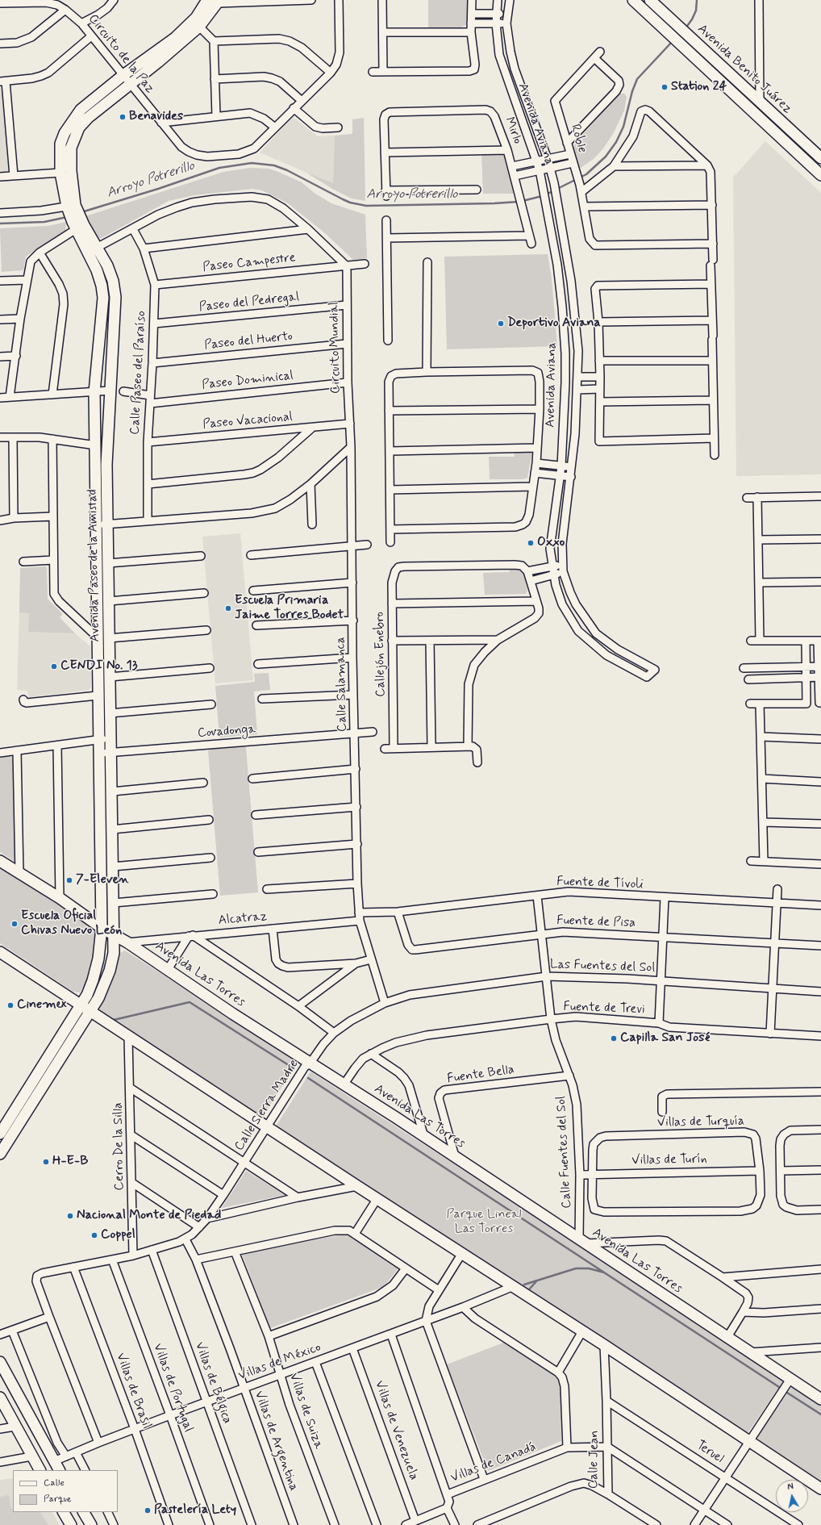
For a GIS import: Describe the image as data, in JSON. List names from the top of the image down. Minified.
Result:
{"streets":{"street":["Circuito de la Paz","Avenida Benito Juárez","Avenida Aviana","Mirlo","Roble","Paseo Campestre","Paseo del Pedregal","Paseo del Huerto","Circuito Mundial","Calle Paseo del Paraíso","Paseo Dominical","Paseo Vacacional","Avenida Paseo de la Amistad","Callejón Enebro","Calle Salamanca","Covadonga","Fuente de Tívoli","Alcatraz","Fuente de Pisa","Las Fuentes del Sol","Avenida Las Torres","Fuente de Trevi","Fuente Bella","Calle Sierra Madre","Villas de Turquía","Cerro De la Silla","Calle Fuentes del Sol","Villas de Turín","Villas de México","Villas de Bélgica","Villas de Portugal","Villas de Brasil","Villas de Suiza","Villas de Venezuela","Villas de Argentina","Teruel","Calle Jean","Villas de Canadá"]},"crossings":[["Paseo Campestre","Circuito Mundial"],["Paseo Campestre","Calle Paseo del Paraíso"],["Paseo del Pedregal","Circuito Mundial"],["Paseo del Pedregal","Calle Paseo del Paraíso"],["Paseo del Huerto","Circuito Mundial"],["Paseo del Huerto","Calle Paseo del Paraíso"],["Circuito Mundial","Paseo Dominical"],["Circuito Mundial","Paseo Vacacional"],["Circuito Mundial","Calle Salamanca"],["Calle Paseo del Paraíso","Paseo Dominical"],["Calle Paseo del Paraíso","Paseo Vacacional"],["Avenida Paseo de la Amistad","Covadonga"],["Avenida Paseo de la Amistad","Avenida Las Torres"],["Calle Salamanca","Covadonga"],["Calle Salamanca","Fuente de Tívoli"],["Calle Salamanca","Alcatraz"],["Calle Salamanca","Las Fuentes del Sol"],["Calle Salamanca","Calle Sierra Madre"],["Fuente de Tívoli","Fuente de Pisa"],["Fuente de Tívoli","Calle Fuentes del Sol"],["Alcatraz","Avenida Las Torres"],["Fuente de Pisa","Calle Fuentes del Sol"],["Las Fuentes del Sol","Calle Sierra Madre"],["Las Fuentes del Sol","Calle Fuentes del Sol"],["Avenida Las Torres","Fuente de Trevi"],["Avenida Las Torres","Fuente Bella"],["Avenida Las Torres","Calle Sierra Madre"],["Avenida Las Torres","Calle Fuentes del Sol"],["Fuente de Trevi","Calle Fuentes del Sol"],["Fuente Bella","Calle Fuentes del Sol"],["Calle Sierra Madre","Villas de Argentina"],["Villas de Turquía","Villas de Turín"],["Calle Fuentes del Sol","Villas de Turín"],["Villas de México","Villas de Bélgica"],["Villas de México","Villas de Portugal"],["Villas de México","Villas de Brasil"],["Villas de México","Villas de Suiza"],["Villas de México","Villas de Venezuela"],["Villas de México","Villas de Argentina"],["Teruel","Calle Jean"],["Calle Jean","Villas de Canadá"]],"water":["Arroyo Potrerillo"],"parks":["Parque Lineal Las Torres"],"places":["Station 24","Benavides","Deportivo Aviana","Oxxo","Escuela Primaria Jaime Torres Bodet","CENDI No. 13","7-Eleven","Escuela Oficial Chivas Nuevo León","Cinemex","Capilla San José","H-E-B","Nacional Monte de Piedad","Coppel","Pastelería Lety"],"legend":["Calle","Parque"],"north":"top"}
